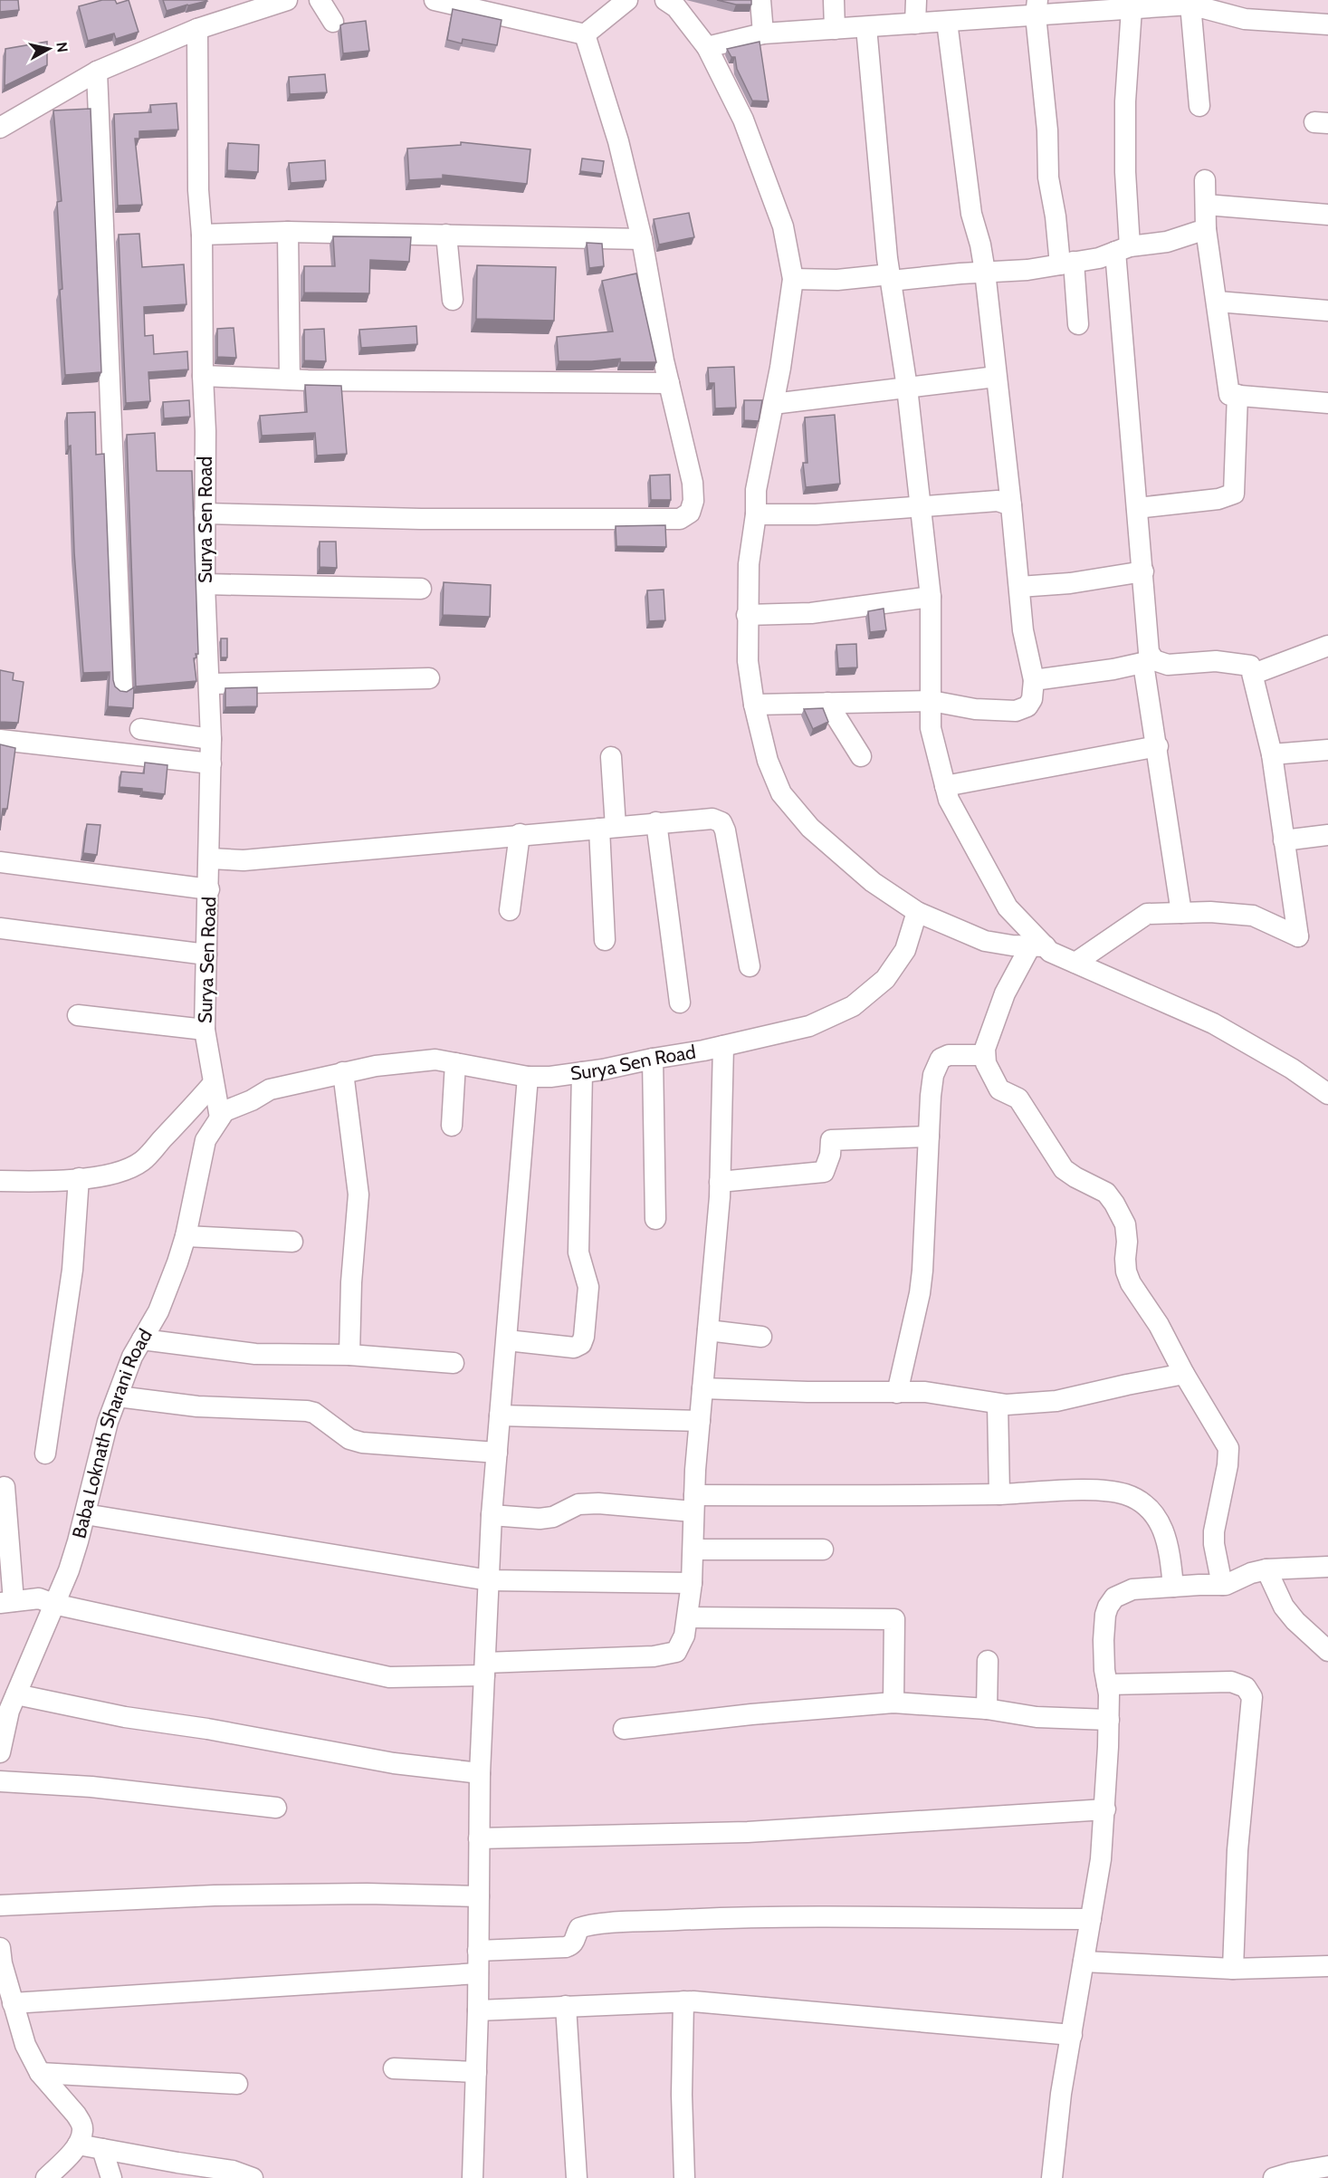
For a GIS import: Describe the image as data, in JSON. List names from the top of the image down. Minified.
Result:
{"streets":{"street":["Surya Sen Road","Baba Loknath Sharani Road"]},"crossings":[["Surya Sen Road","Baba Loknath Sharani Road"]],"north":"right"}
